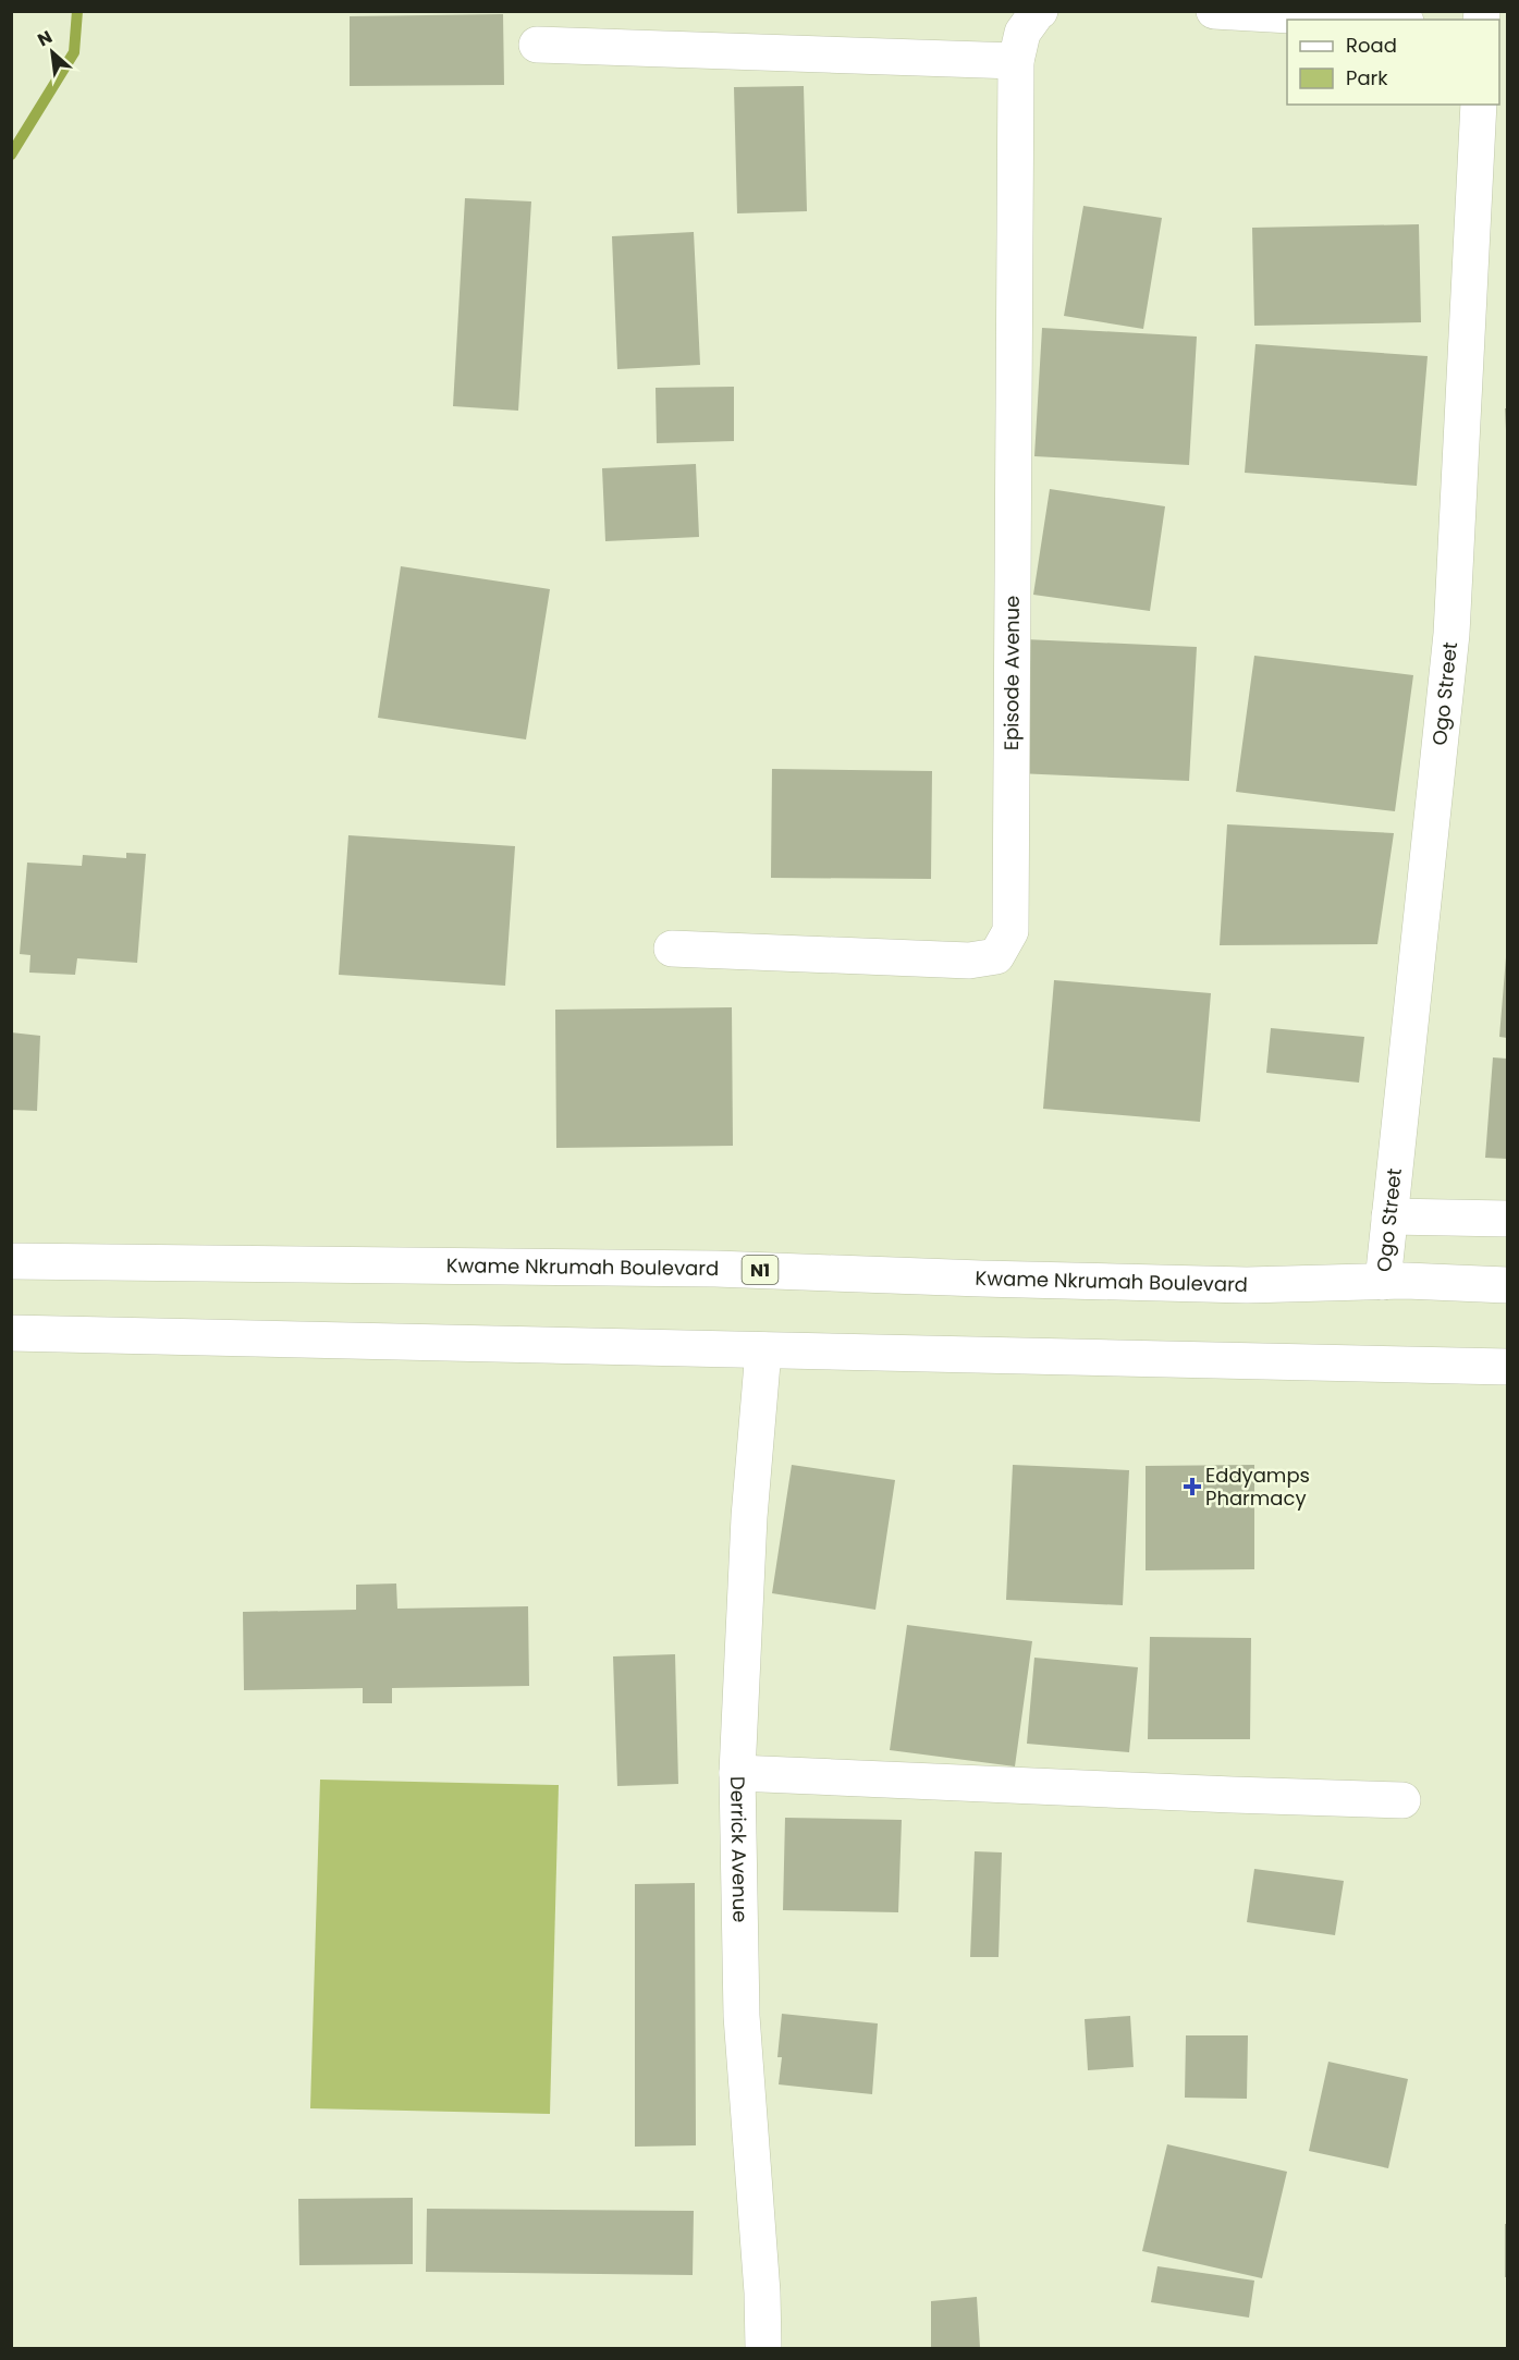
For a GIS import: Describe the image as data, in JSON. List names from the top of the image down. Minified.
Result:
{"streets":{"main road":["Episode Avenue","Ogo Street","Kwame Nkrumah Boulevard","N1","Derrick Avenue"]},"crossings":[["Ogo Street","Kwame Nkrumah Boulevard"]],"places":{"health":["Eddyamps Pharmacy"]},"legend":["Road","Park"],"north":"top left"}
